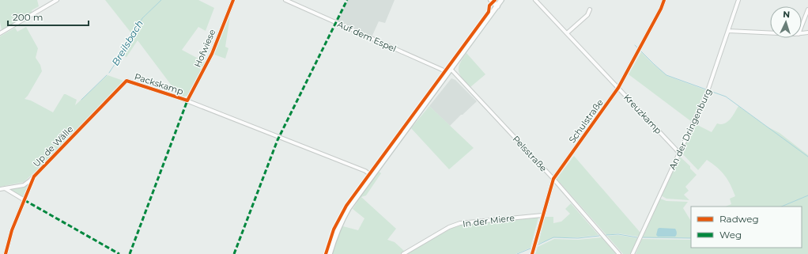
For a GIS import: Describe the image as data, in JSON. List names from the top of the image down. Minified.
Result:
{"streets":{"street":["Auf dem Espel","Hofwiese","Packskamp","Kreuzkamp","Schulstraße","An der Dringenburg","Up de Wälle","Pelsstraße","In der Miere"]},"crossings":[["Hofwiese","Packskamp"],["Packskamp","Up de Wälle"],["Kreuzkamp","Schulstraße"],["Kreuzkamp","An der Dringenburg"],["Schulstraße","Pelsstraße"],["Schulstraße","In der Miere"]],"water":["Breilsbach"],"legend":["Radweg","Weg"],"scale_bar":"200 m","north":"top"}
